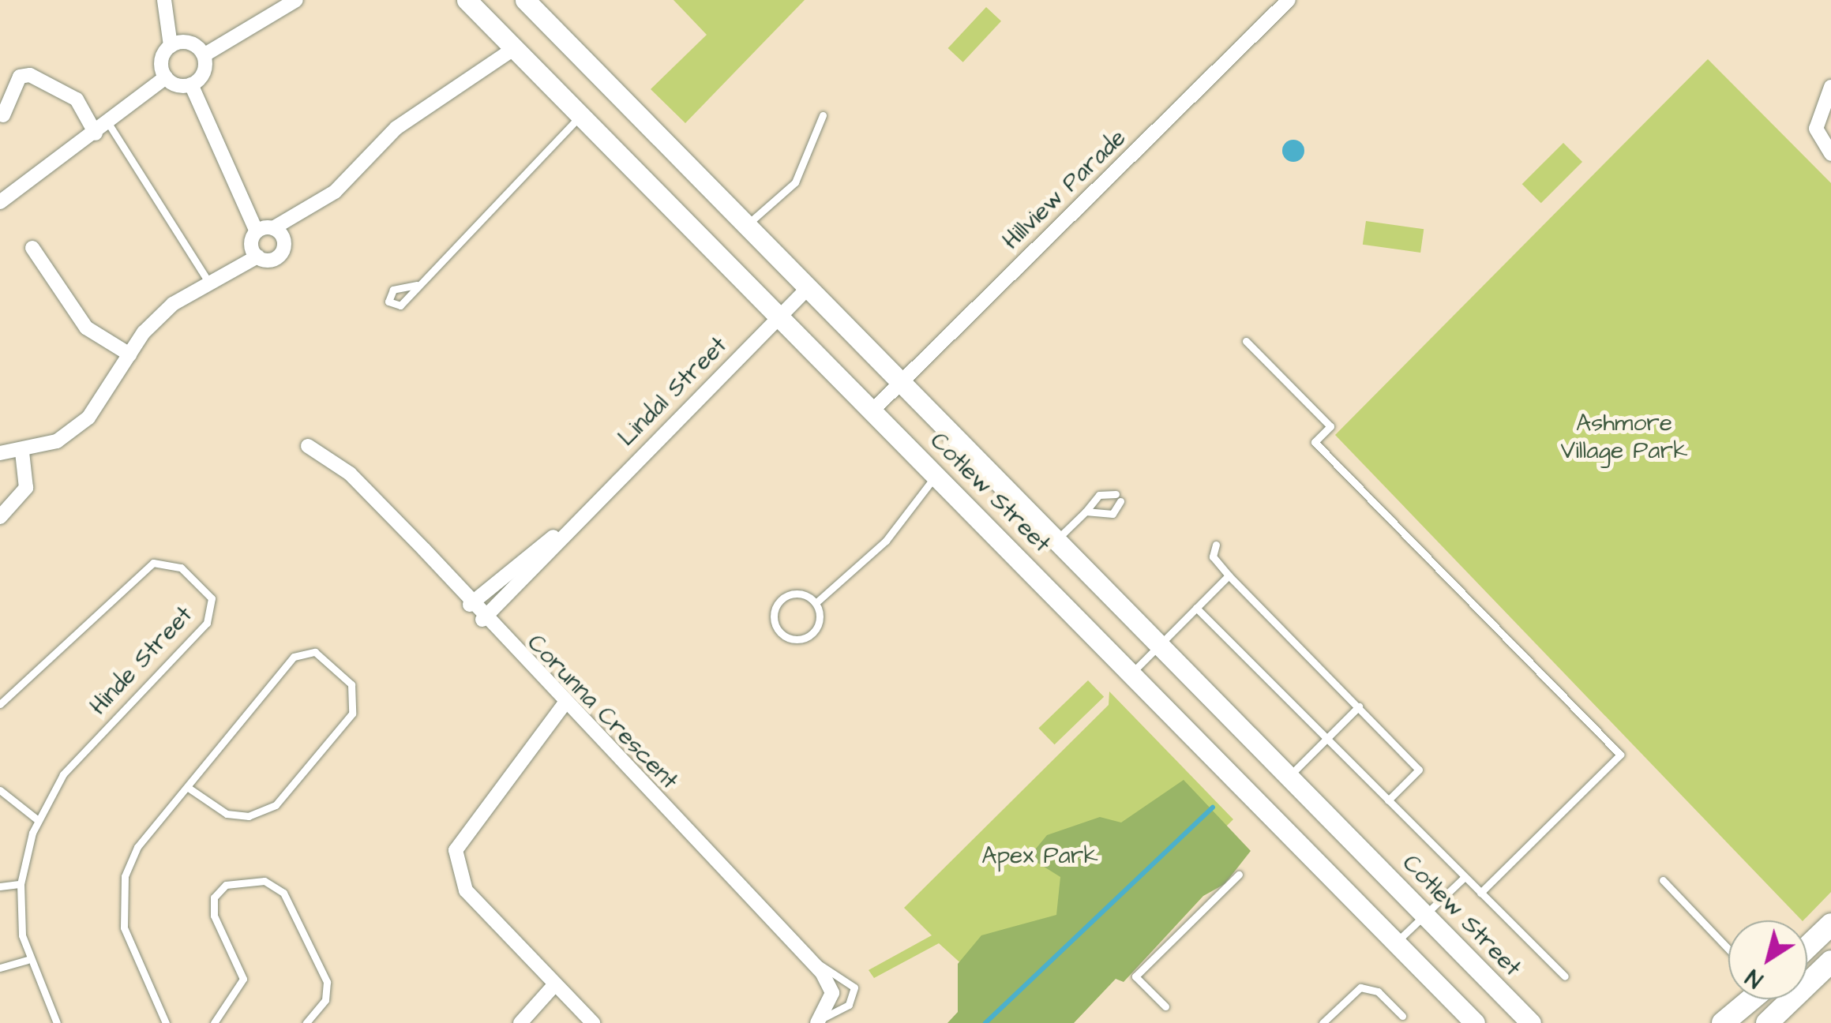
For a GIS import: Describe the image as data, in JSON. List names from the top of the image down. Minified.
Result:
{"streets":{"main road":["Cotlew Street"],"street":["Hillview Parade","Lindal Street","Corunna Crescent"],"lane":["Hinde Street"]},"crossings":[["Hillview Parade","Cotlew Street"],["Lindal Street","Cotlew Street"],["Lindal Street","Corunna Crescent"]],"parks":["Ashmore Village Park","Apex Park"],"north":"bottom left"}
